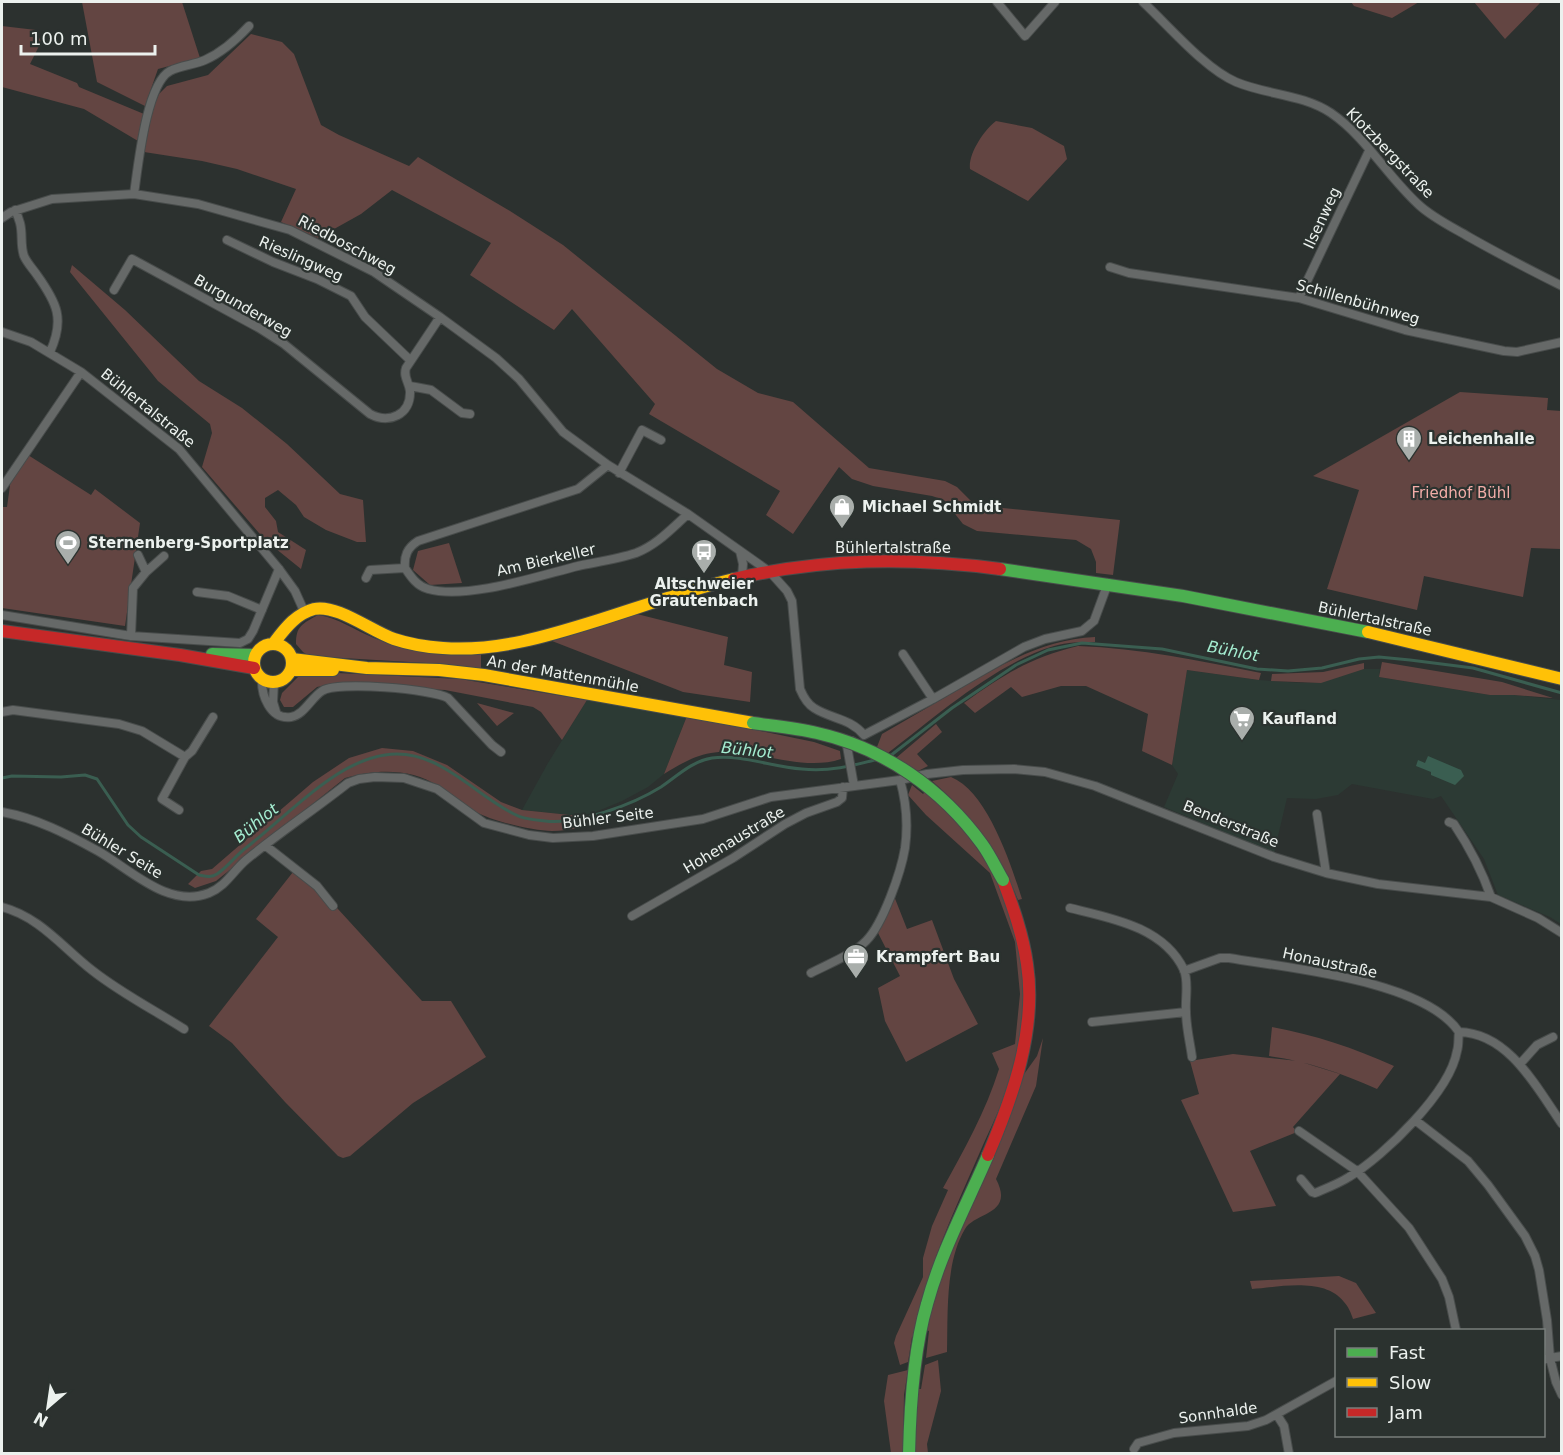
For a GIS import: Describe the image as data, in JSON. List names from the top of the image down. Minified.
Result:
{"streets":{"main road":["Bühlertalstraße","An der Mattenmühle"],"street":["Klotzbergstraße","Ilsenweg","Riedboschweg","Rieslingweg","Schillenbühnweg","Burgunderweg","Am Bierkeller","Bühler Seite","Benderstraße","Hohenaustraße","Honaustraße","Sonnhalde"]},"crossings":[["Klotzbergstraße","Ilsenweg"],["Ilsenweg","Schillenbühnweg"],["Riedboschweg","Bühlertalstraße"],["Riedboschweg","Am Bierkeller"],["Rieslingweg","Burgunderweg"],["Bühler Seite","Benderstraße"],["Bühler Seite","Hohenaustraße"]],"water":["Bühlot"],"parks":["Friedhof Bühl"],"places":{"building":["Leichenhalle"],"shop":["Michael Schmidt"],"sports":["Sternenberg-Sportplatz"],"bus stop":["Altschweier Grautenbach"],"supermarket":["Kaufland"],"office":["Krampfert Bau"]},"legend":["Fast","Slow","Jam"],"scale_bar":"100 m","north":"bottom left"}
